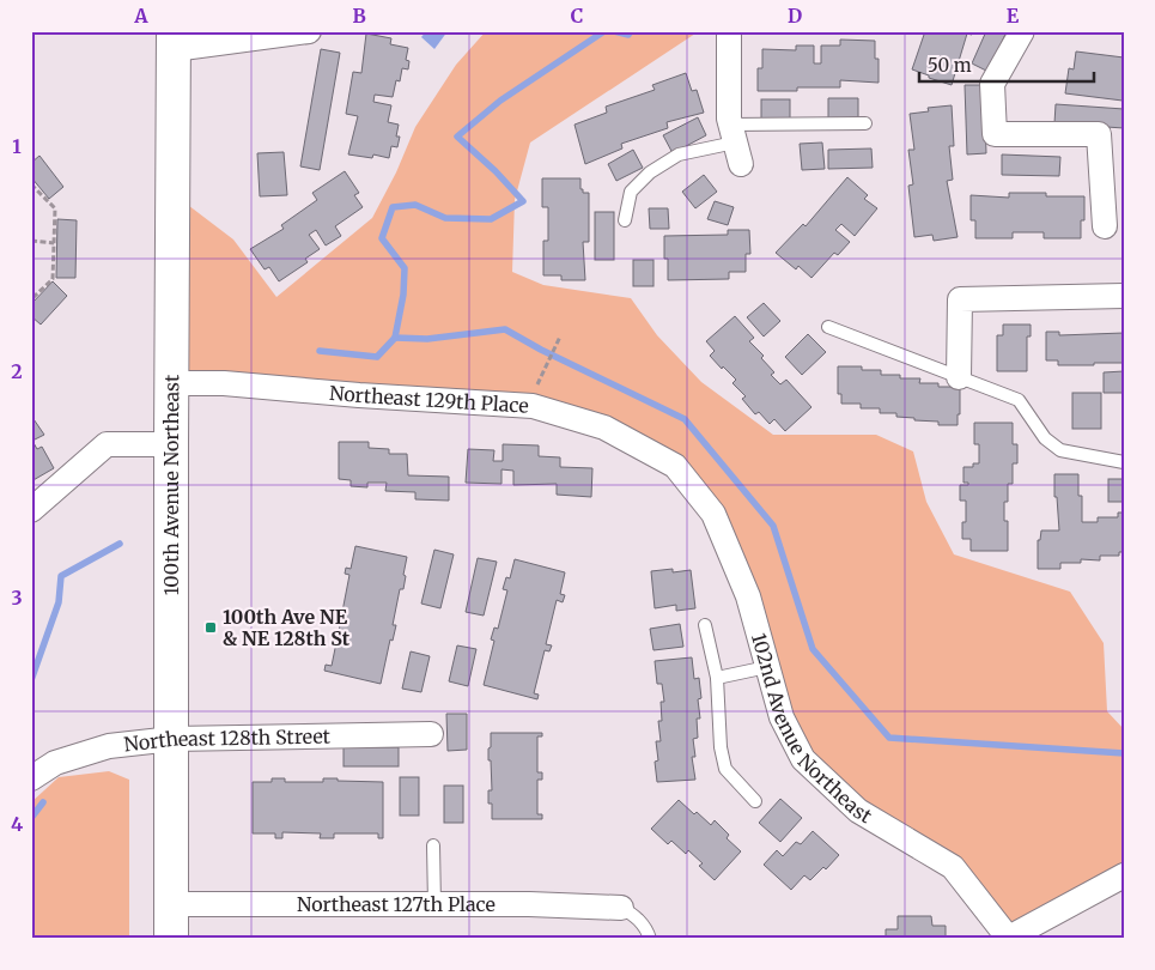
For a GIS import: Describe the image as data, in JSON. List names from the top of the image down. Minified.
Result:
{"streets":{"main road":["100th Avenue Northeast"],"street":["Northeast 129th Place","102nd Avenue Northeast","Northeast 128th Street","Northeast 127th Place"]},"crossings":[["Northeast 129th Place","100th Avenue Northeast"],["Northeast 129th Place","102nd Avenue Northeast"],["100th Avenue Northeast","Northeast 128th Street"],["100th Avenue Northeast","Northeast 127th Place"]],"places":{"transit":["100th Ave NE & NE 128th St"]},"scale_bar":"50 m","grid":{"columns":["A","B","C","D","E"],"rows":["1","2","3","4"]}}
